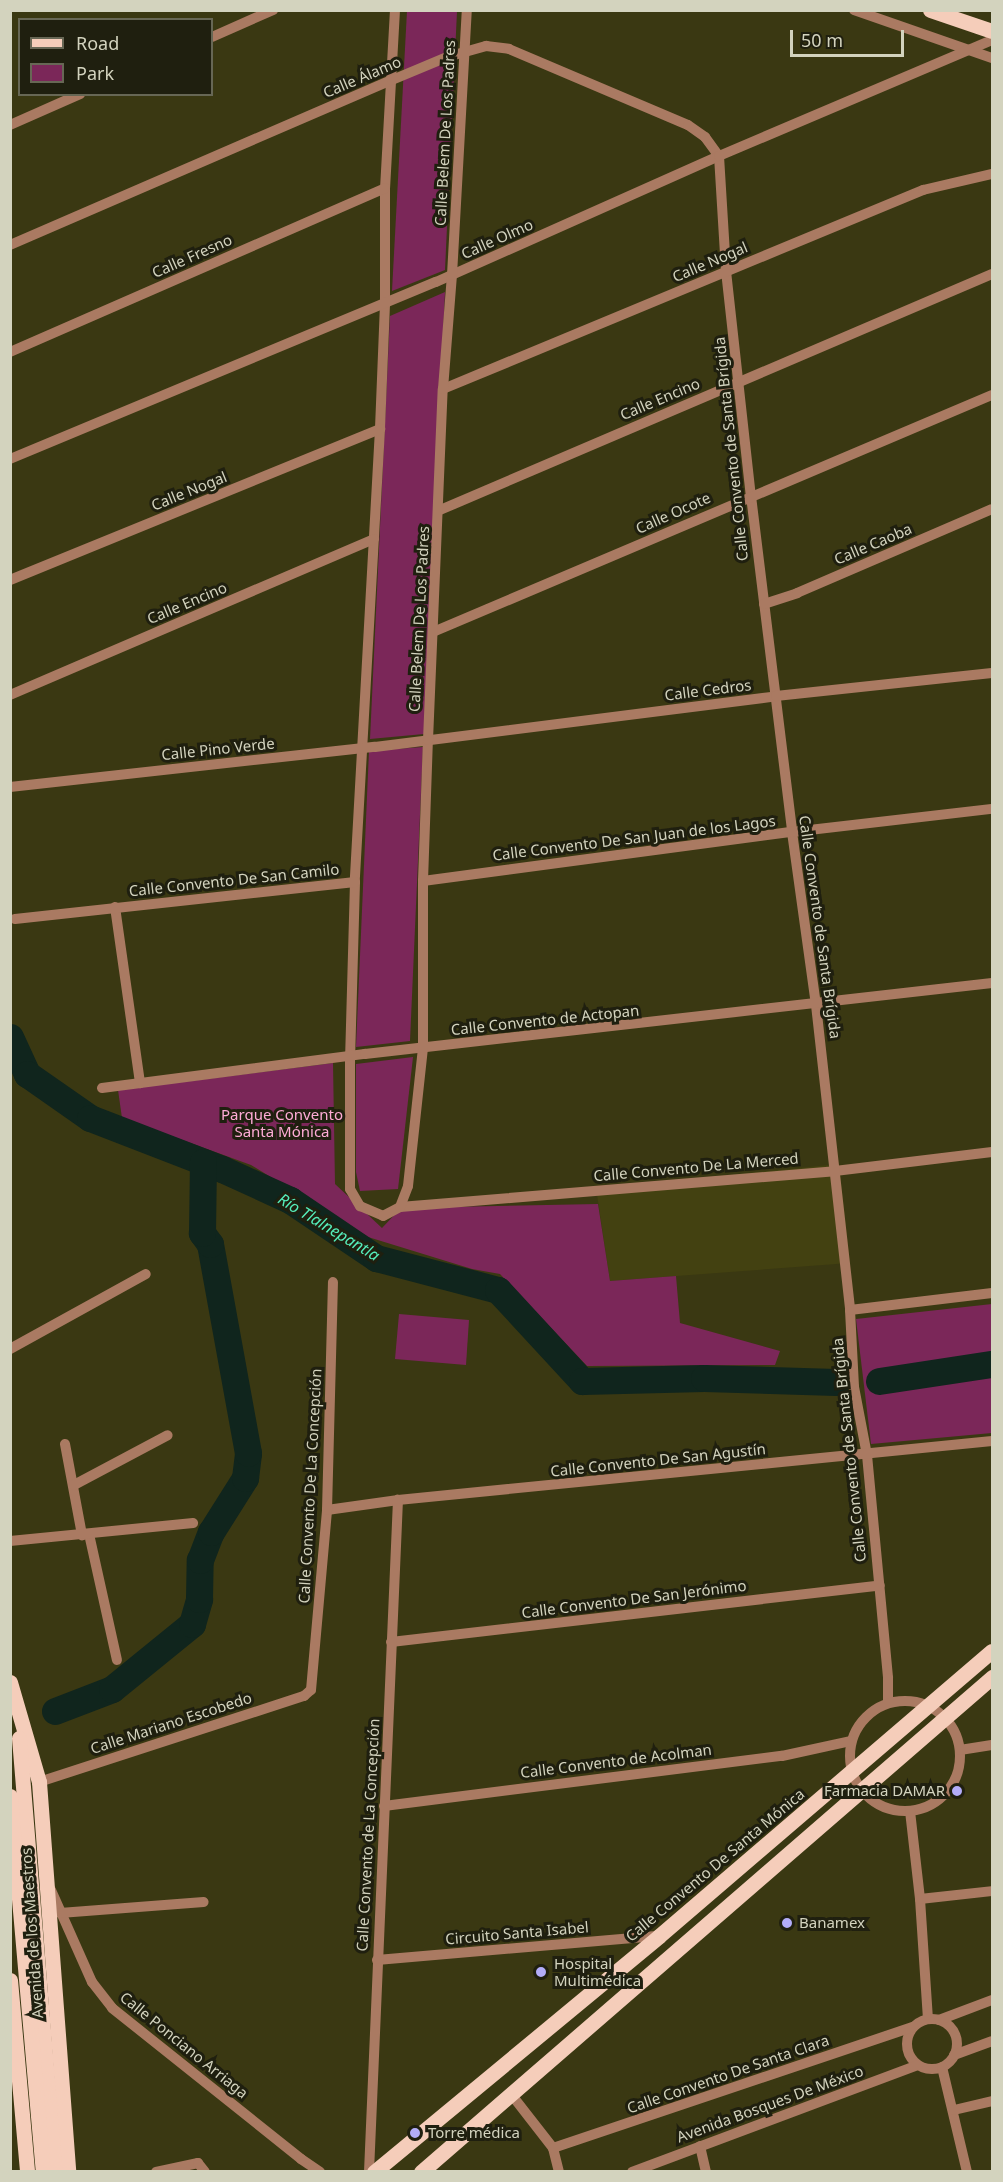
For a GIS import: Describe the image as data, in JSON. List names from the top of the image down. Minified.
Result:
{"streets":{"main road":["Calle Convento De Santa Mónica","Avenida de los Maestros"],"street":["Calle Álamo","Calle Belem De Los Padres","Calle Olmo","Calle Fresno","Calle Nogal","Calle Encino","Calle Convento de Santa Brígida","Calle Ocote","Calle Caoba","Calle Cedros","Calle Pino Verde","Calle Convento De San Juan de los Lagos","Calle Convento De San Camilo","Calle Convento de Actopan","Calle Convento De La Merced","Calle Convento De San Agustín","Calle Convento De La Concepción","Calle Convento De San Jerónimo","Calle Mariano Escobedo","Calle Convento de Acolman","Calle Convento de La Concepción","Circuito Santa Isabel","Calle Ponciano Arriaga","Calle Convento De Santa Clara","Avenida Bosques De México"]},"crossings":[["Calle Álamo","Calle Belem De Los Padres"],["Calle Álamo","Calle Olmo"],["Calle Álamo","Calle Convento de Santa Brígida"],["Calle Belem De Los Padres","Calle Olmo"],["Calle Belem De Los Padres","Calle Nogal"],["Calle Belem De Los Padres","Calle Encino"],["Calle Belem De Los Padres","Calle Ocote"],["Calle Belem De Los Padres","Calle Cedros"],["Calle Belem De Los Padres","Calle Pino Verde"],["Calle Belem De Los Padres","Calle Convento De San Juan de los Lagos"],["Calle Belem De Los Padres","Calle Convento de Actopan"],["Calle Belem De Los Padres","Calle Convento De La Merced"],["Calle Olmo","Calle Convento de Santa Brígida"],["Calle Nogal","Calle Convento de Santa Brígida"],["Calle Encino","Calle Convento de Santa Brígida"],["Calle Convento de Santa Brígida","Calle Ocote"],["Calle Convento de Santa Brígida","Calle Caoba"],["Calle Convento de Santa Brígida","Calle Cedros"],["Calle Convento de Santa Brígida","Calle Convento De San Juan de los Lagos"],["Calle Convento de Santa Brígida","Calle Convento de Actopan"],["Calle Convento de Santa Brígida","Calle Convento De La Merced"],["Calle Convento de Santa Brígida","Calle Convento De San Agustín"],["Calle Convento de Santa Brígida","Calle Convento De San Jerónimo"],["Calle Cedros","Calle Pino Verde"],["Calle Convento De San Camilo","Calle Convento de Actopan"],["Calle Convento De San Agustín","Calle Convento De La Concepción"],["Calle Convento De San Agustín","Calle Convento de La Concepción"],["Calle Convento De La Concepción","Calle Mariano Escobedo"],["Calle Convento De San Jerónimo","Calle Convento de La Concepción"],["Calle Mariano Escobedo","Avenida de los Maestros"],["Calle Convento de Acolman","Calle Convento de La Concepción"],["Calle Convento de La Concepción","Circuito Santa Isabel"],["Calle Convento De Santa Mónica","Circuito Santa Isabel"],["Avenida de los Maestros","Calle Ponciano Arriaga"],["Calle Convento De Santa Clara","Avenida Bosques De México"]],"water":["Río Tlalnepantla"],"parks":["Parque Convento Santa Mónica"],"places":["Farmacia DAMAR","Banamex","Hospital Multimédica","Torre médica"],"legend":["Road","Park"],"scale_bar":"50 m"}
